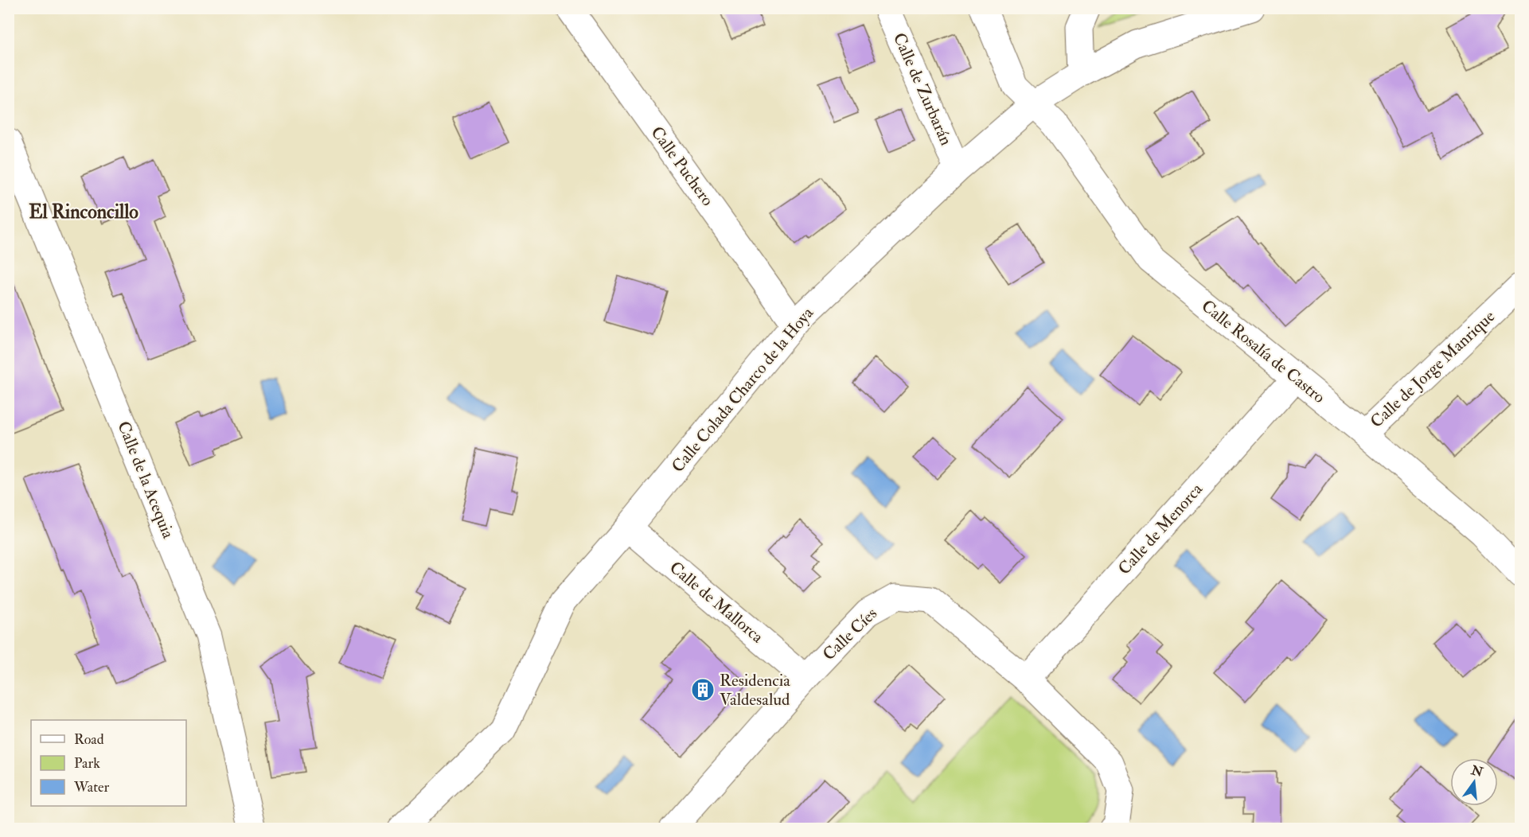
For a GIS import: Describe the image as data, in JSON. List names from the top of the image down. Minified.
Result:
{"streets":{"street":["Calle de Zurbarán","Calle Puchero","Calle Rosalía de Castro","Calle de Jorge Manrique","Calle Colada Charco de la Hoya","Calle de la Acequia","Calle de Menorca","Calle de Mallorca","Calle Cíes"]},"crossings":[["Calle de Zurbarán","Calle Colada Charco de la Hoya"],["Calle Puchero","Calle Colada Charco de la Hoya"],["Calle Rosalía de Castro","Calle de Jorge Manrique"],["Calle Rosalía de Castro","Calle Colada Charco de la Hoya"],["Calle Rosalía de Castro","Calle de Menorca"],["Calle Colada Charco de la Hoya","Calle de Mallorca"],["Calle de Menorca","Calle Cíes"],["Calle de Mallorca","Calle Cíes"]],"districts":["El Rinconcillo"],"places":{"building":["Residencia Valdesalud"]},"legend":["Road","Park","Water"],"north":"top"}
